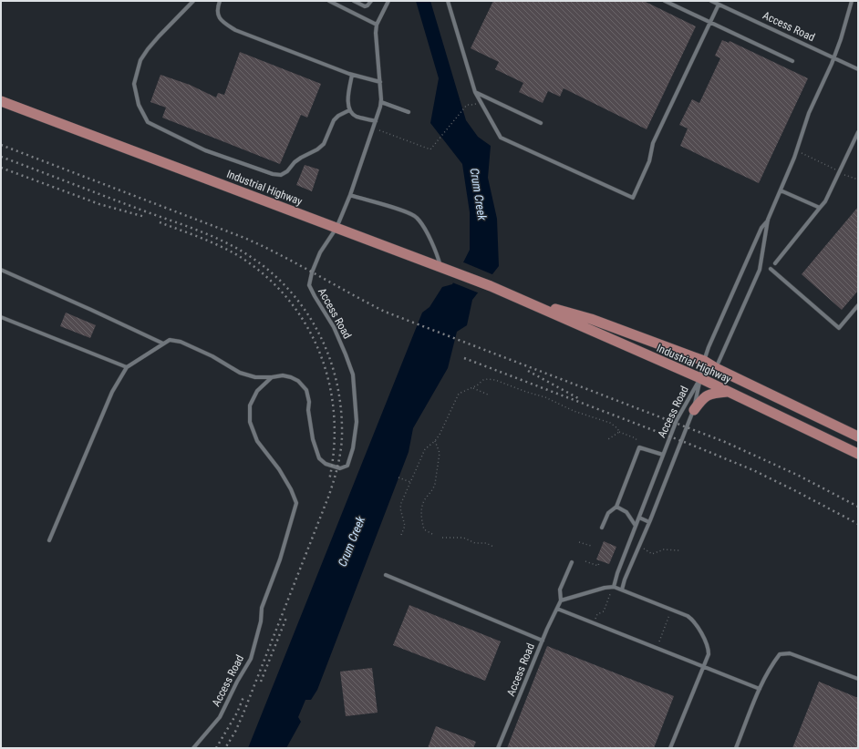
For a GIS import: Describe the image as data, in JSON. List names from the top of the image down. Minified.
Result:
{"streets":{"main road":["Industrial Highway"],"lane":["Access Road"]},"crossings":[["Access Road","Industrial Highway"]],"water":["Crum Creek"]}
